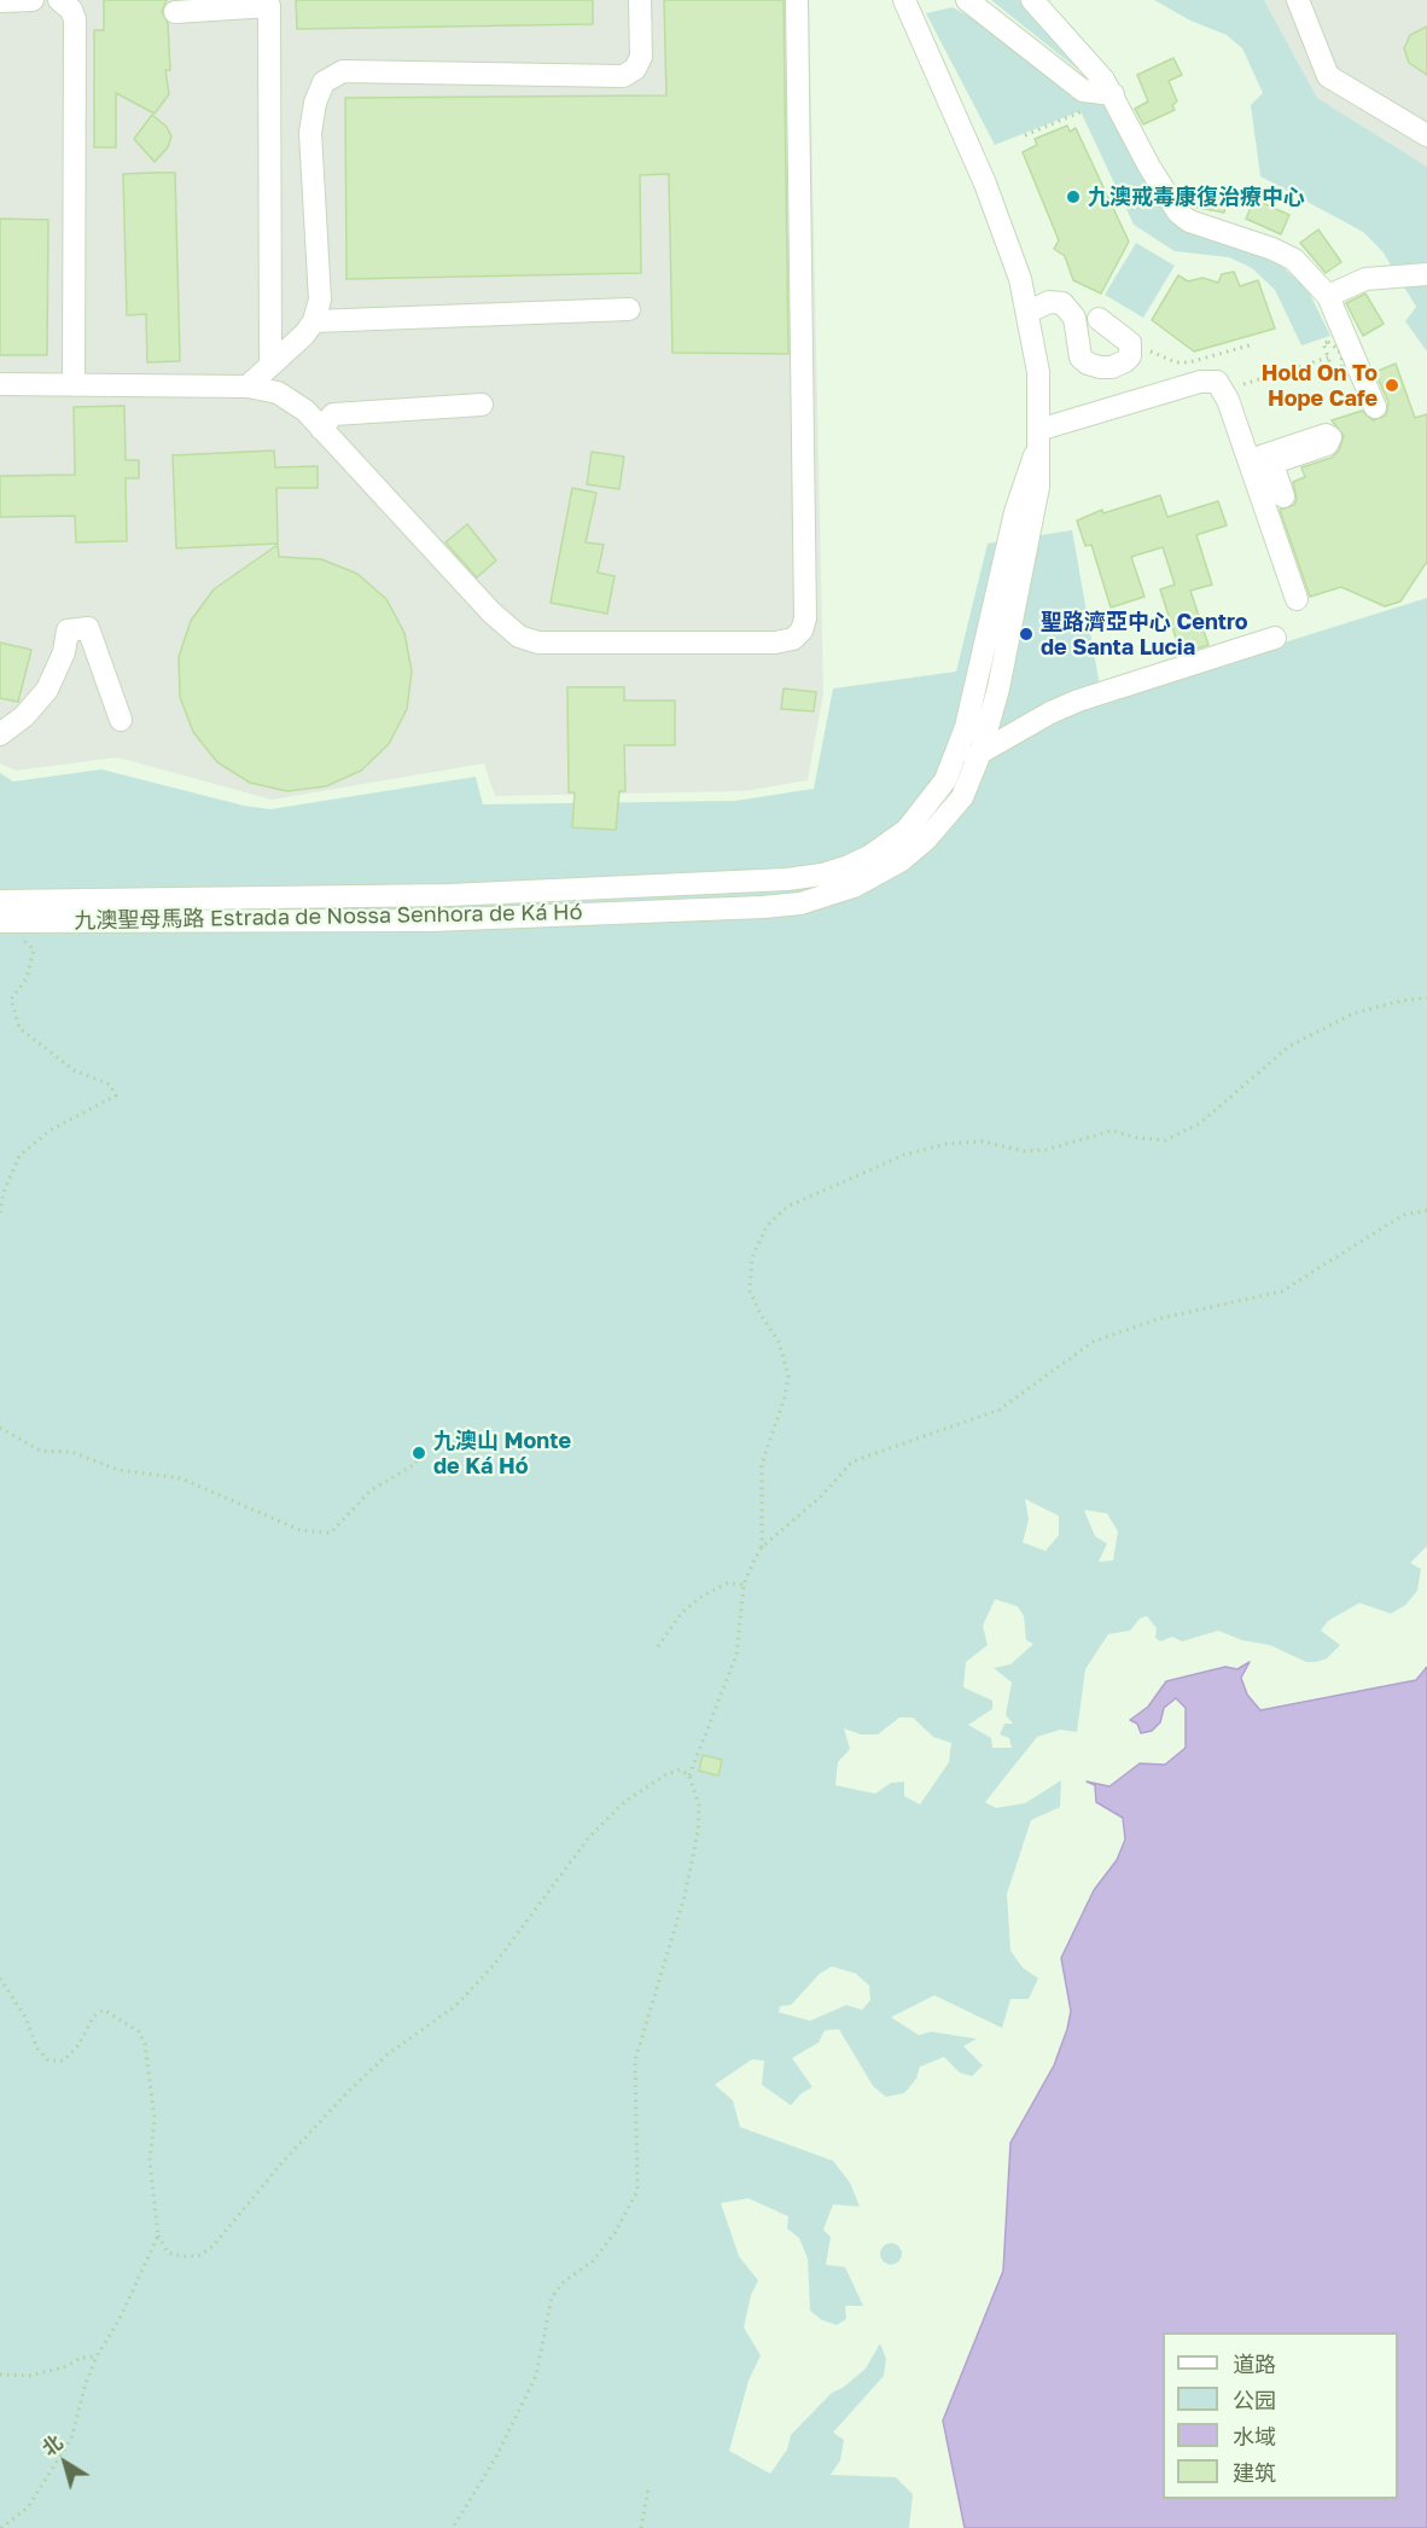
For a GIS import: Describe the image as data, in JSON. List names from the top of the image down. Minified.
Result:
{"streets":{"street":["九澳聖母馬路 Estrada de Nossa Senhora de Ká Hó"]},"places":["九澳戒毒康復治療中心","Hold On To Hope Cafe","聖路濟亞中心 Centro de Santa Lucia","九澳山 Monte de Ká Hó"],"legend":["道路","公园","水域","建筑"],"north":"top left"}
